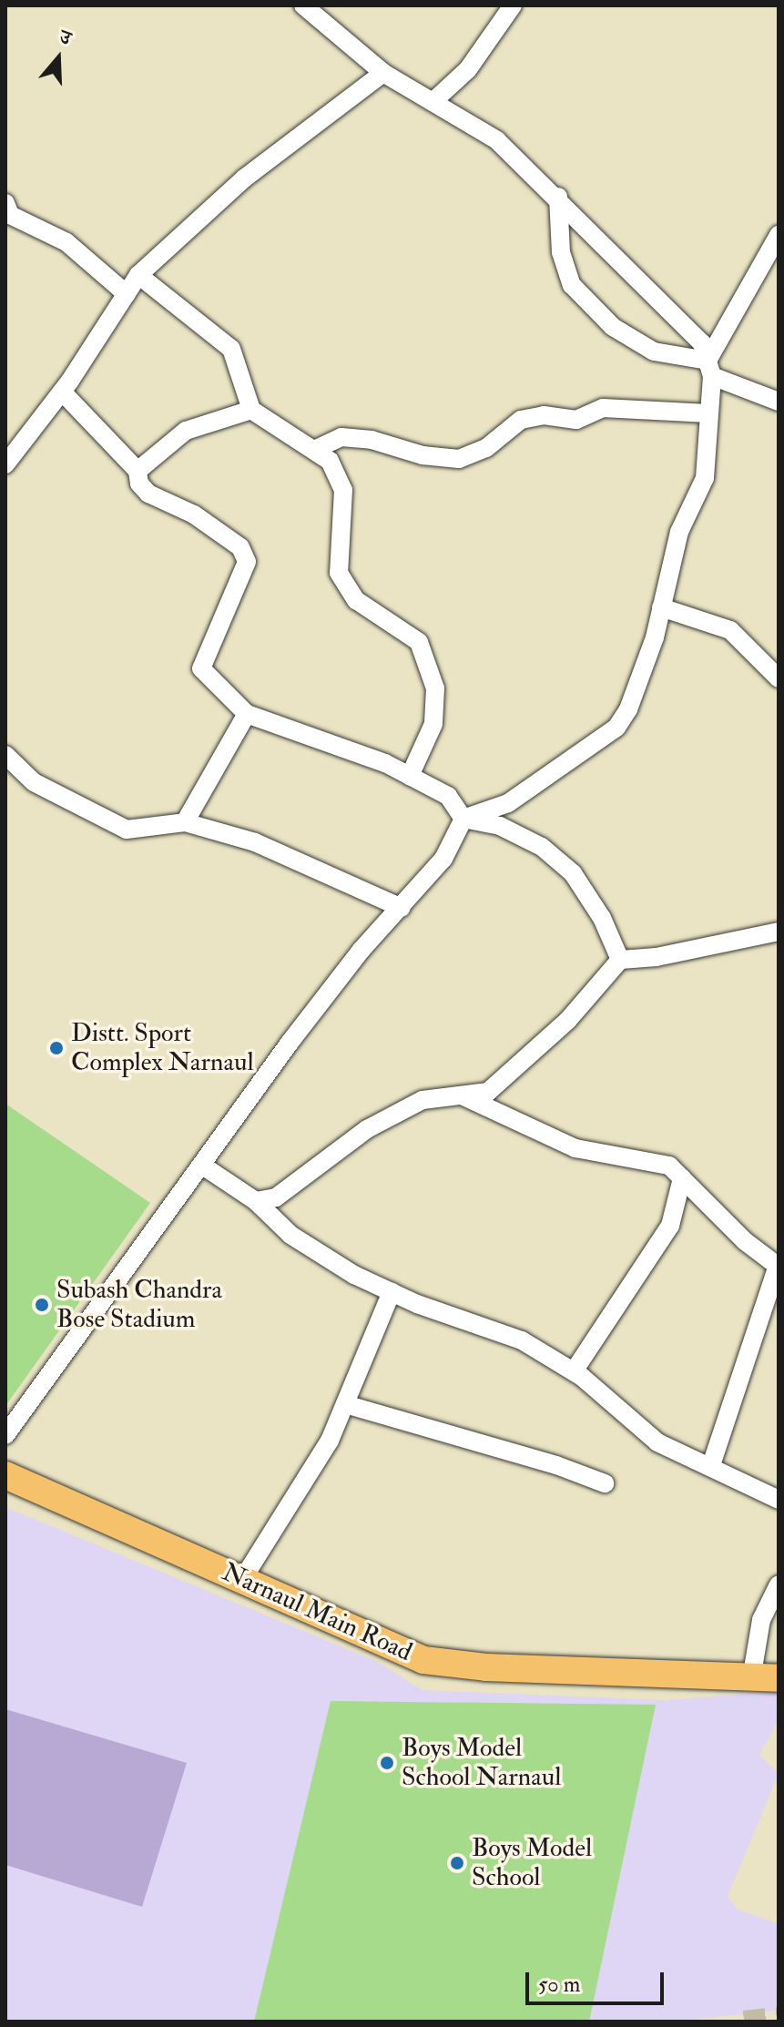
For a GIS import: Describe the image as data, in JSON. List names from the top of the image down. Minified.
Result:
{"streets":{"main road":["Narnaul Main Road"]},"places":["Distt. Sport Complex Narnaul","Subash Chandra Bose Stadium","Boys Model School Narnaul","Boys Model School"],"scale_bar":"50 m","north":"top"}
